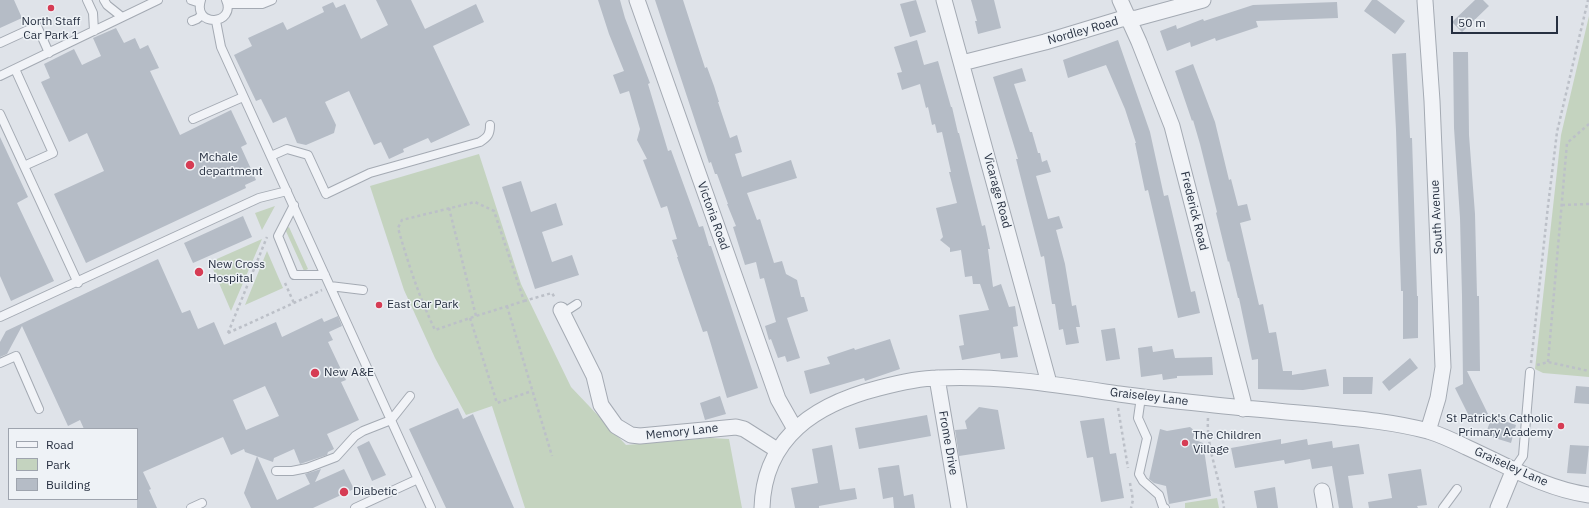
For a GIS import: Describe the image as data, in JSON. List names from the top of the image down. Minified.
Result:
{"streets":{"street":["Nordley Road","Vicarage Road","Frederick Road","Victoria Road","South Avenue","Graiseley Lane","Memory Lane","Frome Drive"]},"crossings":[["Nordley Road","Vicarage Road"],["Nordley Road","Frederick Road"],["Vicarage Road","Graiseley Lane"],["Frederick Road","Graiseley Lane"],["Victoria Road","Graiseley Lane"],["South Avenue","Graiseley Lane"],["Graiseley Lane","Memory Lane"],["Graiseley Lane","Frome Drive"]],"places":["North Staff Car Park 1","Mchale department","New Cross Hospital","East Car Park","New A&E","St Patrick's Catholic Primary Academy","The Children Village","Diabetic"],"legend":["Road","Park","Building"],"scale_bar":"50 m"}
